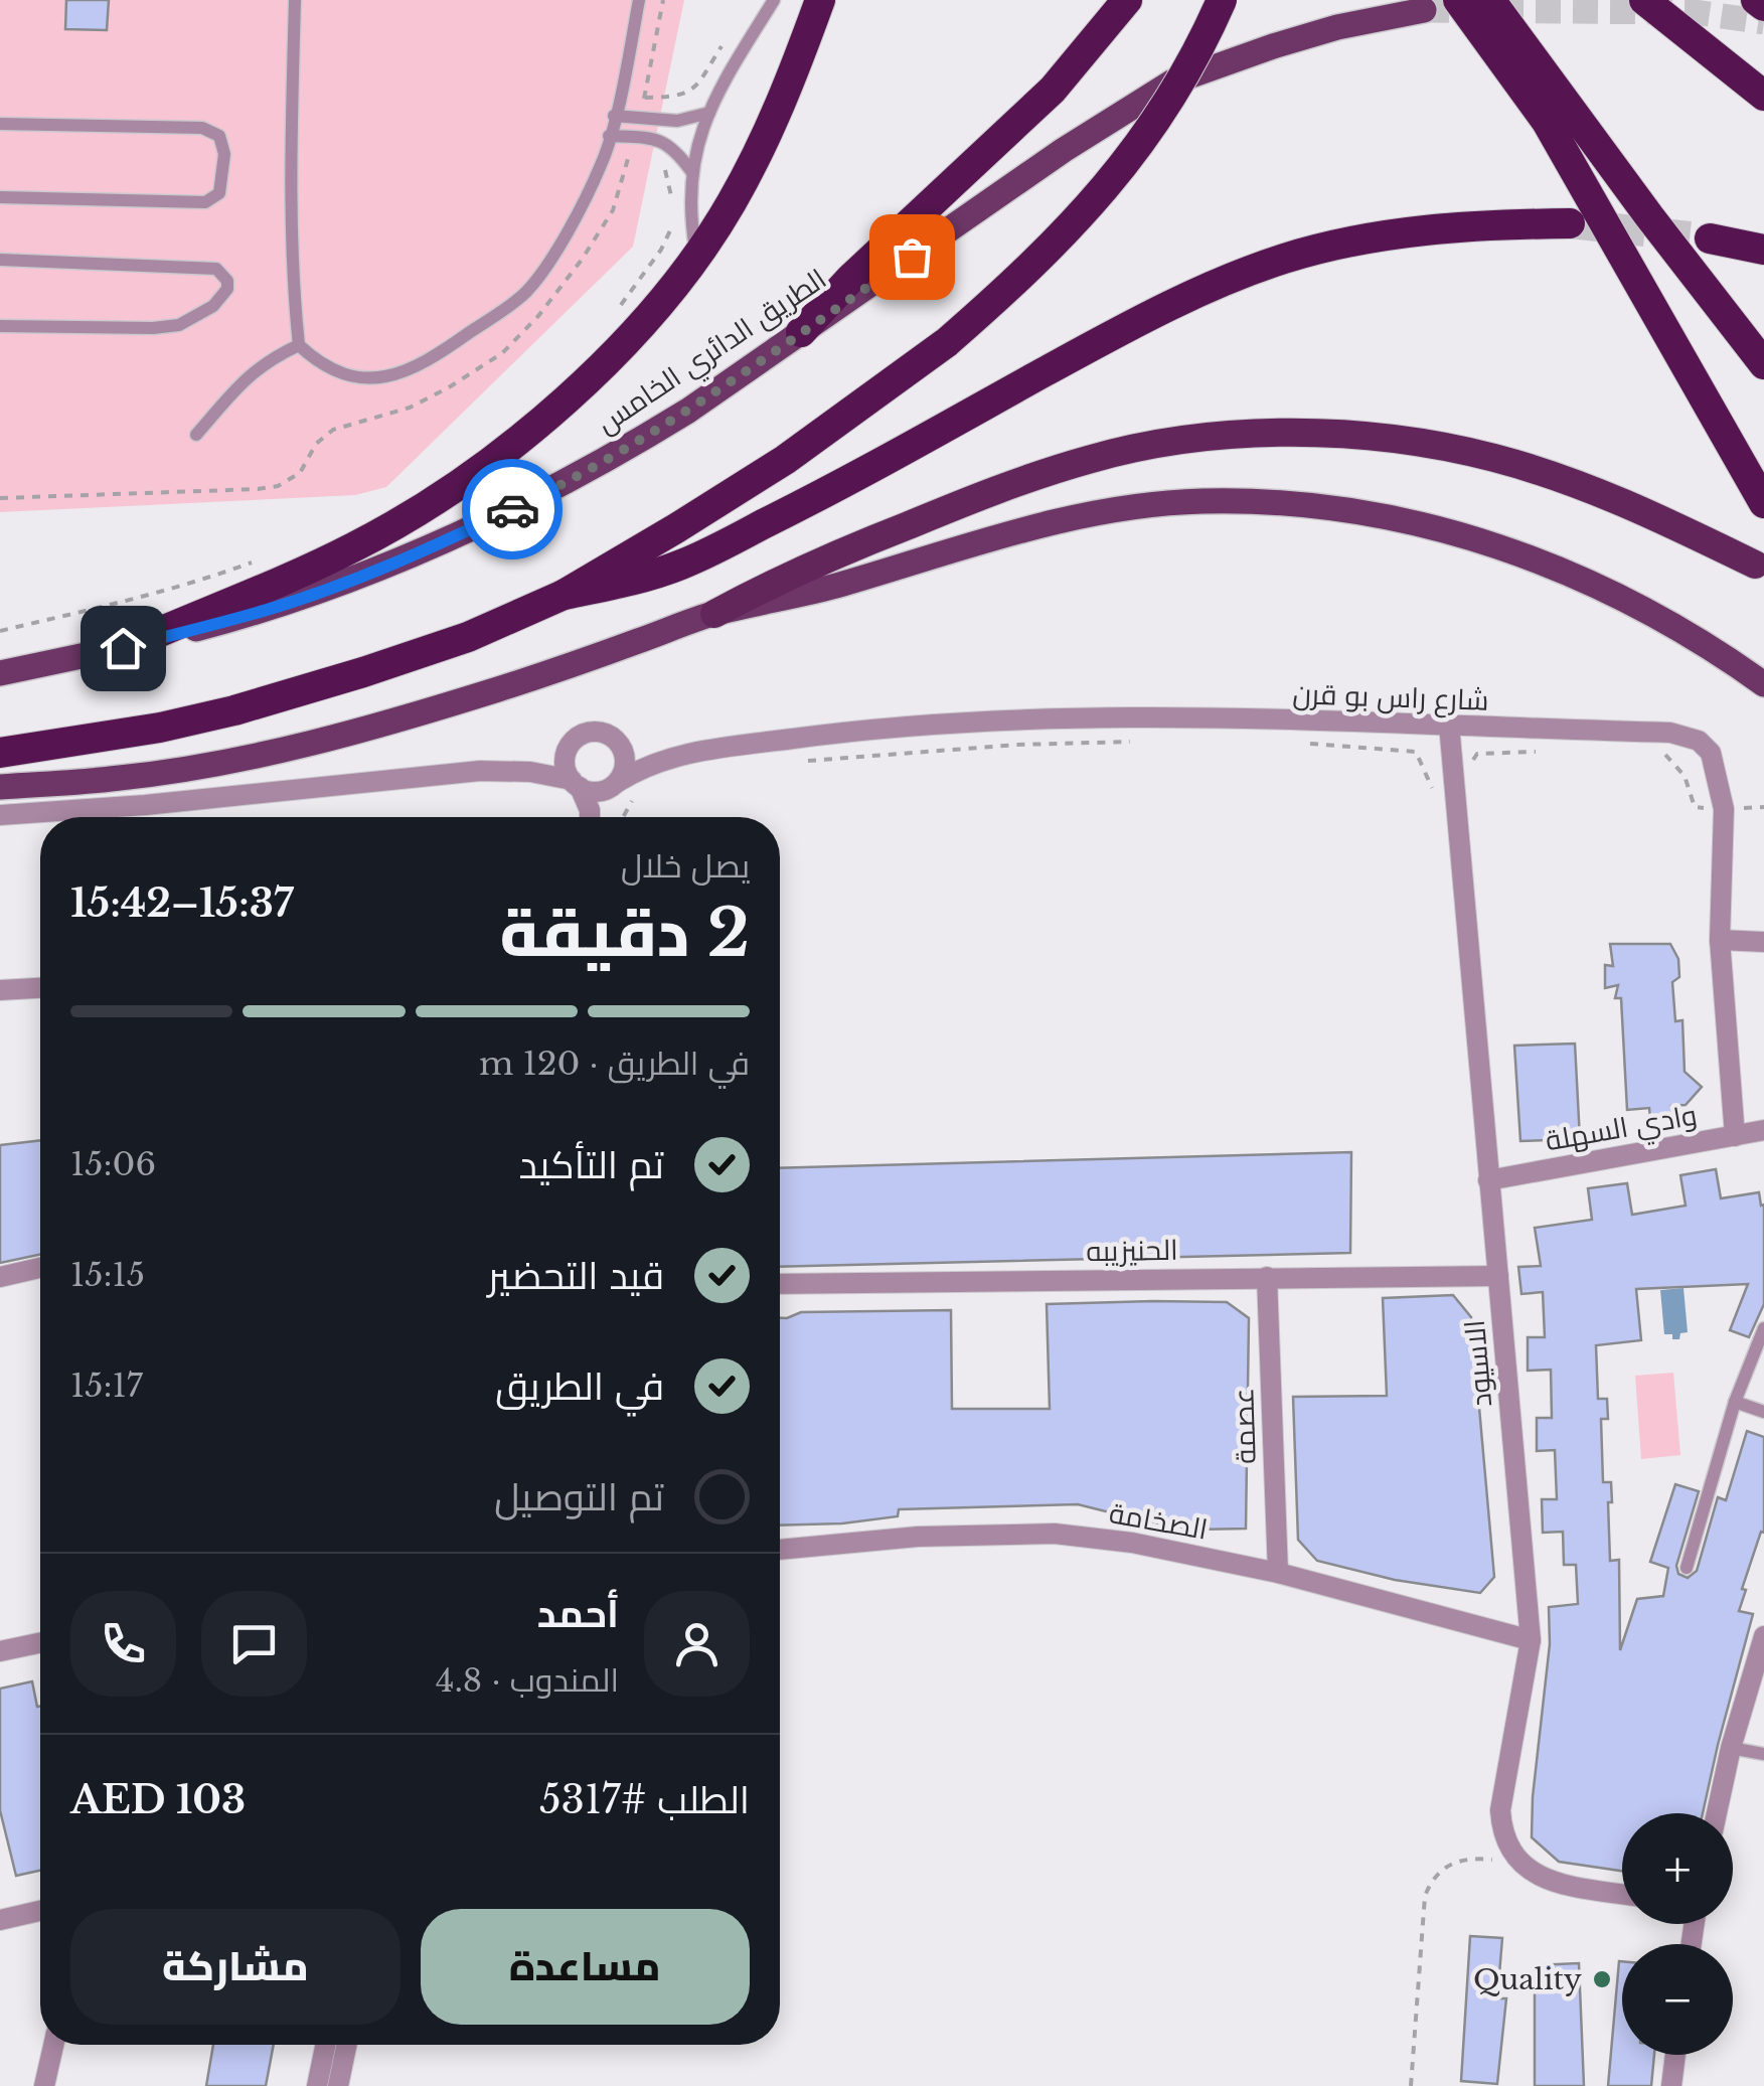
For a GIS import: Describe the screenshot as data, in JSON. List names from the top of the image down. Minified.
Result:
{"streets":{"main road":["الطريق الدائري الخامس"],"street":["شارع راس بو قرن","وادي السهلة","الحنيزيبه","الاسيود","عصمة","الصخامة"]},"crossings":[["شارع راس بو قرن","وادي السهلة"],["شارع راس بو قرن","الاسيود"],["وادي السهلة","الاسيود"],["الحنيزيبه","الاسيود"],["الحنيزيبه","عصمة"],["الاسيود","الصخامة"],["عصمة","الصخامة"]],"places":["Quality"],"page":{"heading":["2 دقيقة","يصل خلال","15:37–15:42"],"panel":["أحمد","المندوب · 4.8","الطلب #5317","AED 103"],"bar":"في الطريق · 120 m","list":[["تم التأكيد","15:06"],["قيد التحضير","15:15"],["في الطريق","15:17"],"تم التوصيل"],"map_buttons":["+","−"],"buttons":["مساعدة","مشاركة"]}}
